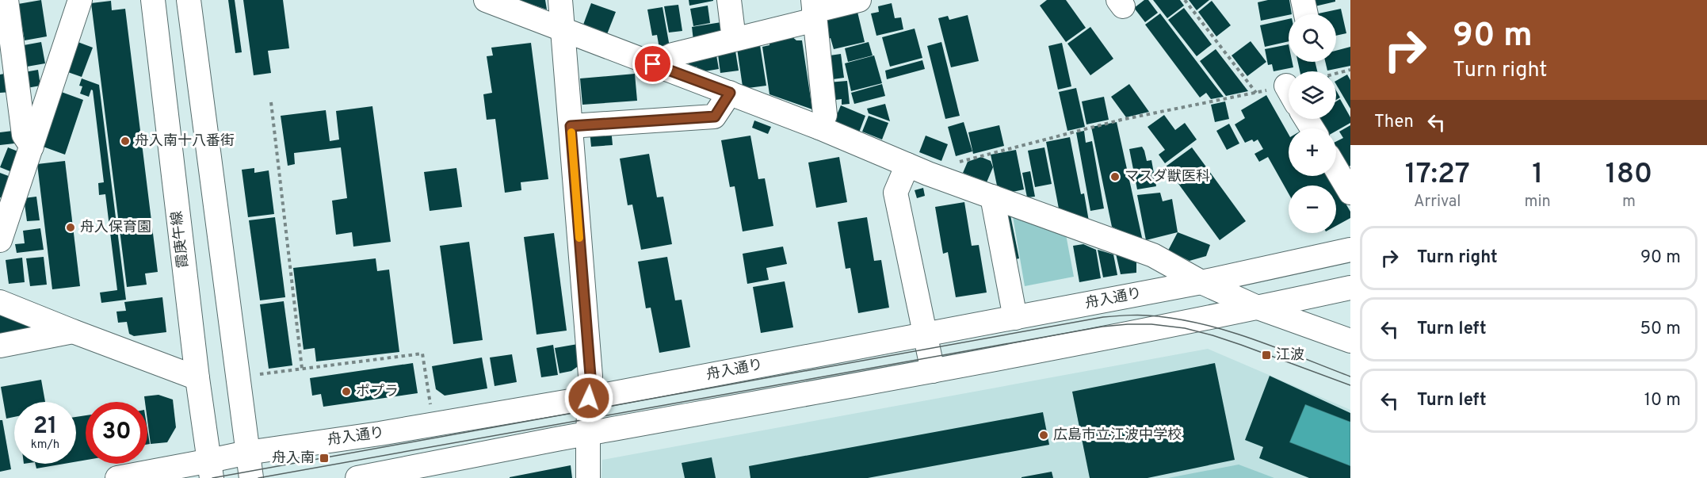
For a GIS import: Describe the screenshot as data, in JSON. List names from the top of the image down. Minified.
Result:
{"streets":{"street":["霞庚午線","舟入通り"]},"crossings":[["霞庚午線","舟入通り"]],"places":{"other":["舟入南十八番街","マスダ獣医科","舟入保育園","ポプラ","広島市立江波中学校"],"transit":["江波","舟入南"]},"page":{"turn":["90 m","Turn right"],"map_buttons":["+","−"],"then":"Then","eta":["17:27","Arrival","1","min","180","m"],"list":[{"name":"Turn right","value":"90 m"},{"name":"Turn left","value":"50 m"},{"name":"Turn left","value":"10 m"}],"speed":"21 km/h","limit":"30"}}
